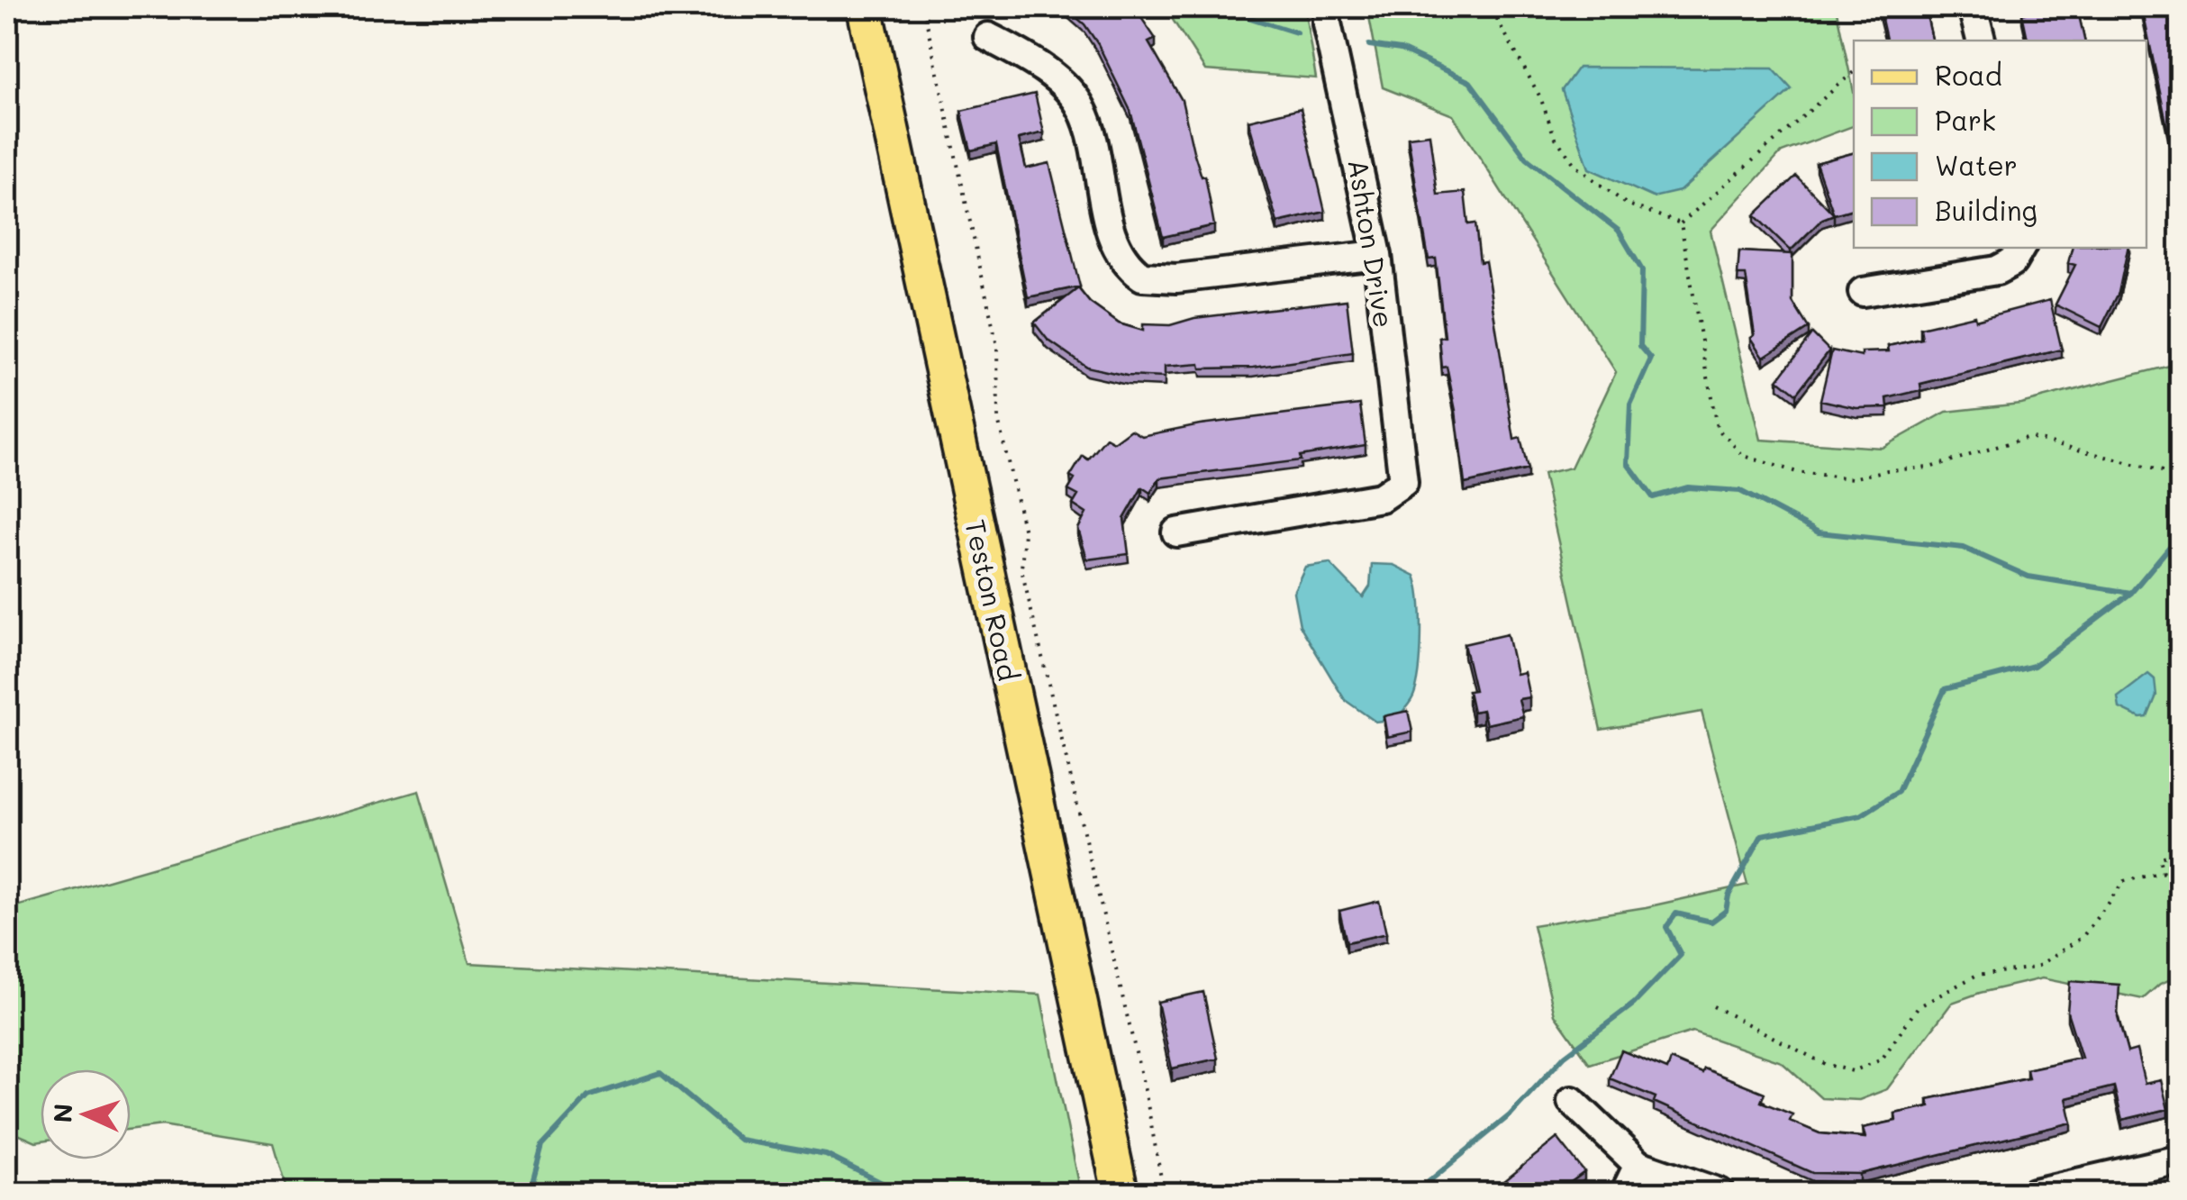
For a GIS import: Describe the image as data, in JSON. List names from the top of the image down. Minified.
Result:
{"streets":{"main road":["Teston Road"],"street":["Ashton Drive"]},"legend":["Road","Park","Water","Building"],"north":"left"}
